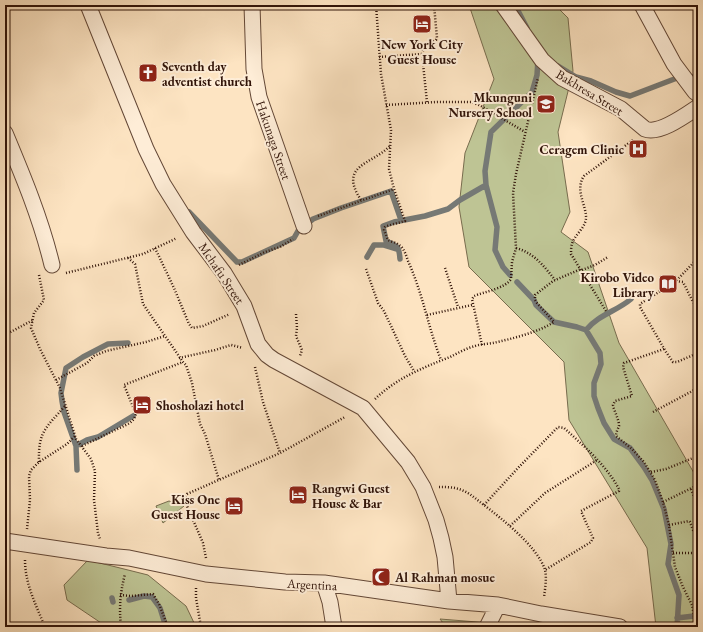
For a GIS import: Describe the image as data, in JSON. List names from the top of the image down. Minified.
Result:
{"streets":{"street":["Bakhresa Street","Hakunaga Street","Mchafu Street","Argentina"]},"crossings":[["Mchafu Street","Argentina"]],"places":{"hotel":["New York City Guest House","Shosholazi hotel","Rangwi Guest House & Bar","Kiss One Guest House"],"church":["Seventh day adventist church"],"school or university":["Mkunguni Nursery School"],"hospital":["Ceragem Clinic"],"library":["Kirobo Video Library"],"mosque":["Al Rahman mosue"]}}
